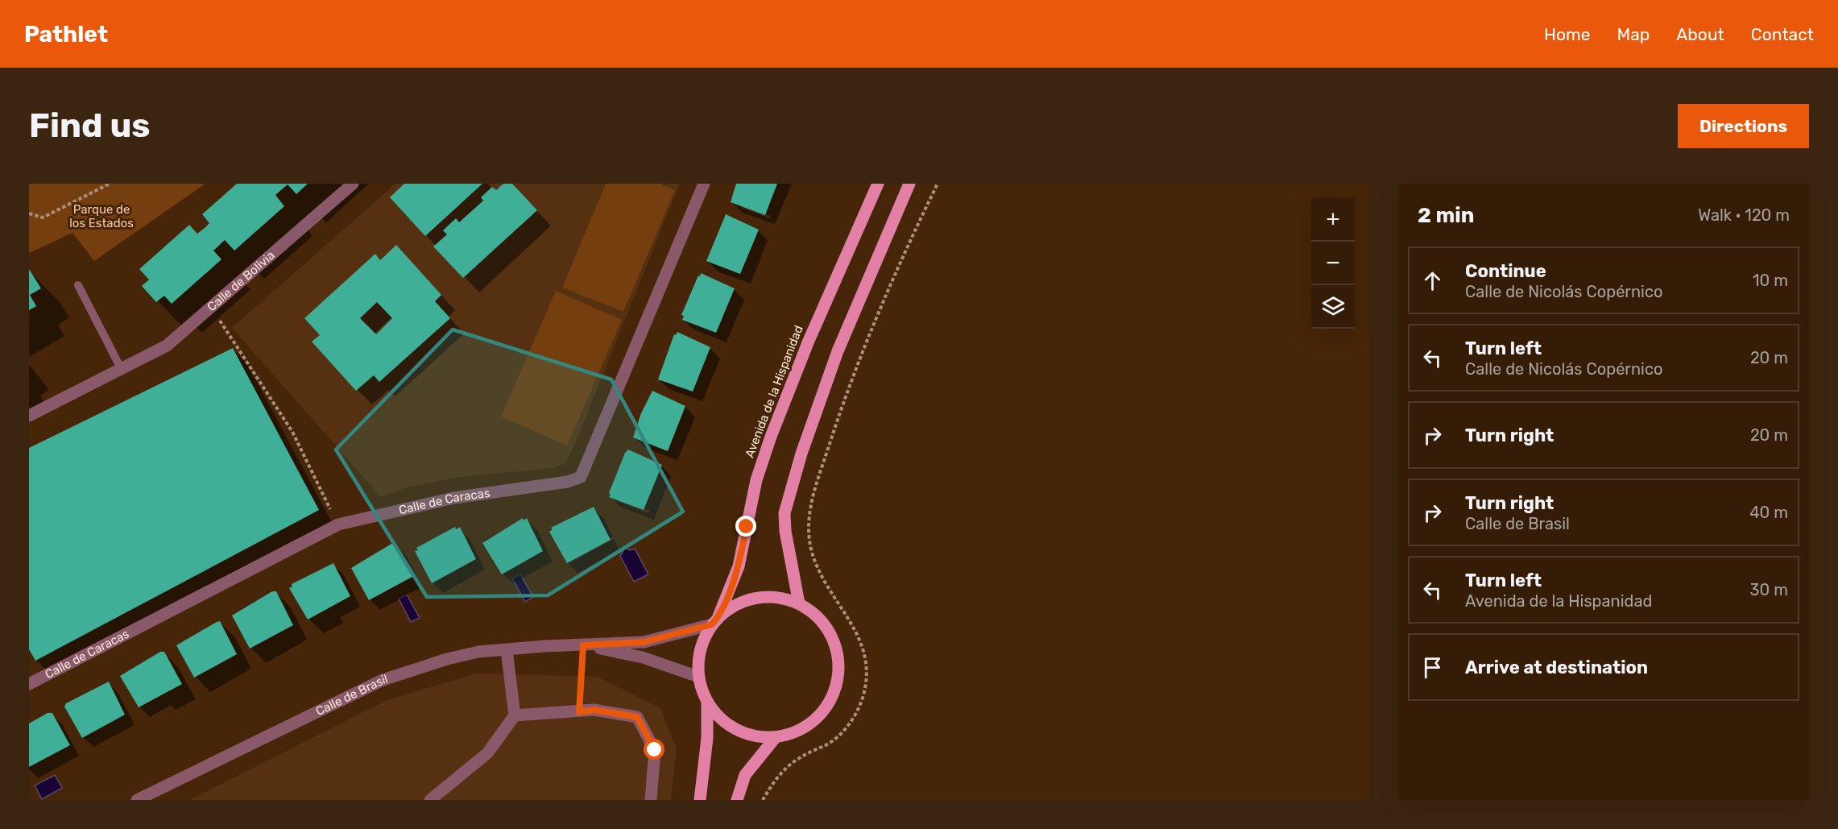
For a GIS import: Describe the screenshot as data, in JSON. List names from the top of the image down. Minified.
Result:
{"streets":{"main road":["Avenida de la Hispanidad"],"street":["Calle de Bolivia","Calle de Caracas","Calle de Brasil"]},"crossings":[["Avenida de la Hispanidad","Calle de Brasil"]],"parks":["Parque de los Estados"],"page":{"header":"Pathlet","nav":["Home","Map","About","Contact"],"buttons":"Directions","title":"Find us","heading":["2 min","Walk · 120 m"],"map_buttons":["+","−"],"list":[["Continue","Calle de Nicolás Copérnico","10 m"],["Turn left","Calle de Nicolás Copérnico","20 m"],["Turn right","20 m"],["Turn right","Calle de Brasil","40 m"],["Turn left","Avenida de la Hispanidad","30 m"],"Arrive at destination"]}}
